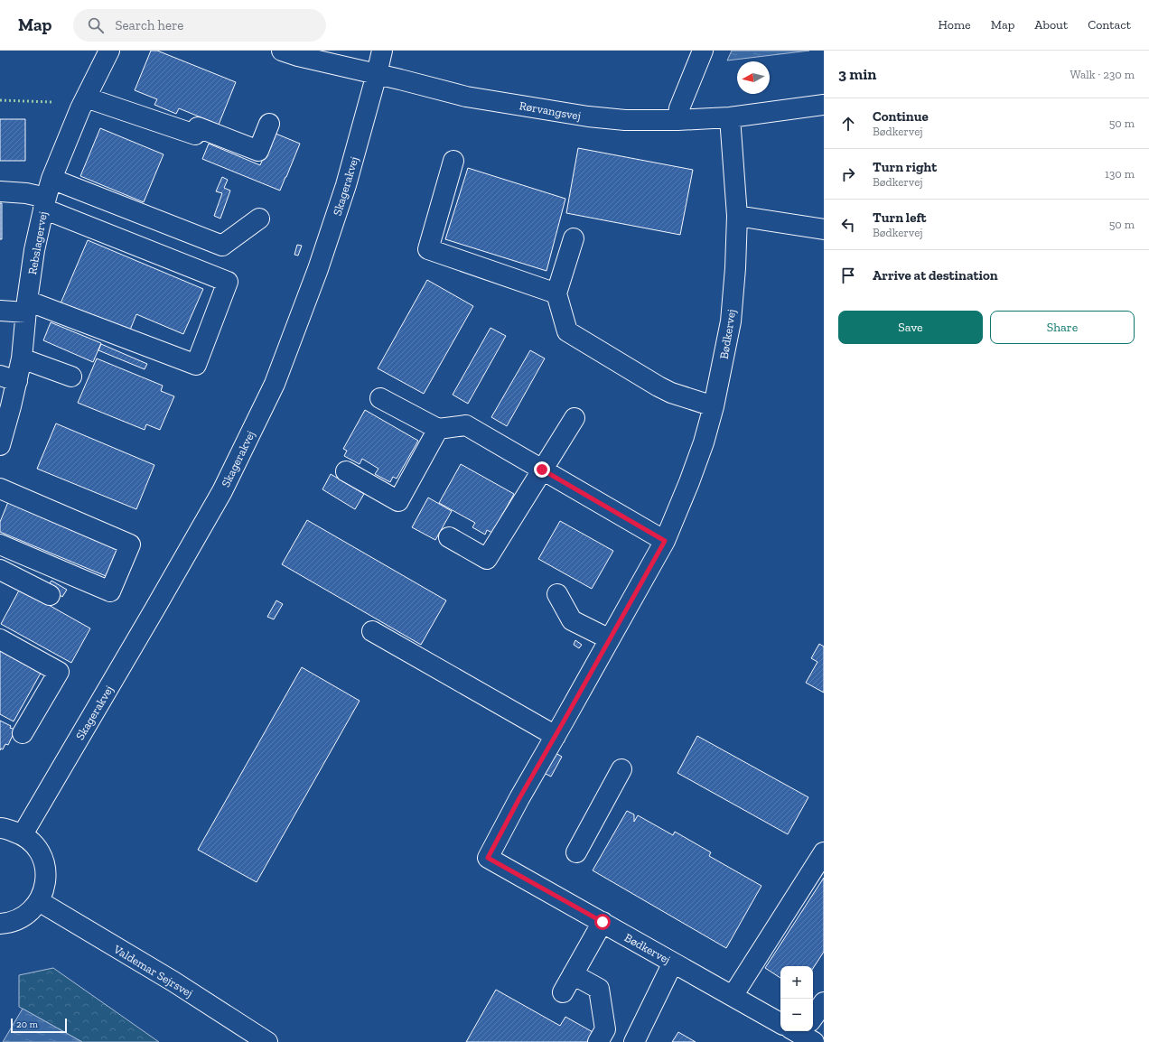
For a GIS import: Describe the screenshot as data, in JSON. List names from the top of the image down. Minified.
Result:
{"streets":{"street":["Rørvangsvej","Skagerakvej","Rebslagervej","Bødkervej","Valdemar Sejrsvej"]},"crossings":[["Rørvangsvej","Skagerakvej"],["Rørvangsvej","Bødkervej"]],"scale_bar":"20 m","north":"left","page":{"header":"Map","search":"Search here","nav":["Home","Map","About","Contact"],"heading":["3 min","Walk · 230 m"],"list":[["Continue","Bødkervej","50 m"],["Turn right","Bødkervej","130 m"],["Turn left","Bødkervej","50 m"],"Arrive at destination"],"buttons":["Save","Share"],"map_buttons":["+","−"],"scale":"20 m"}}
